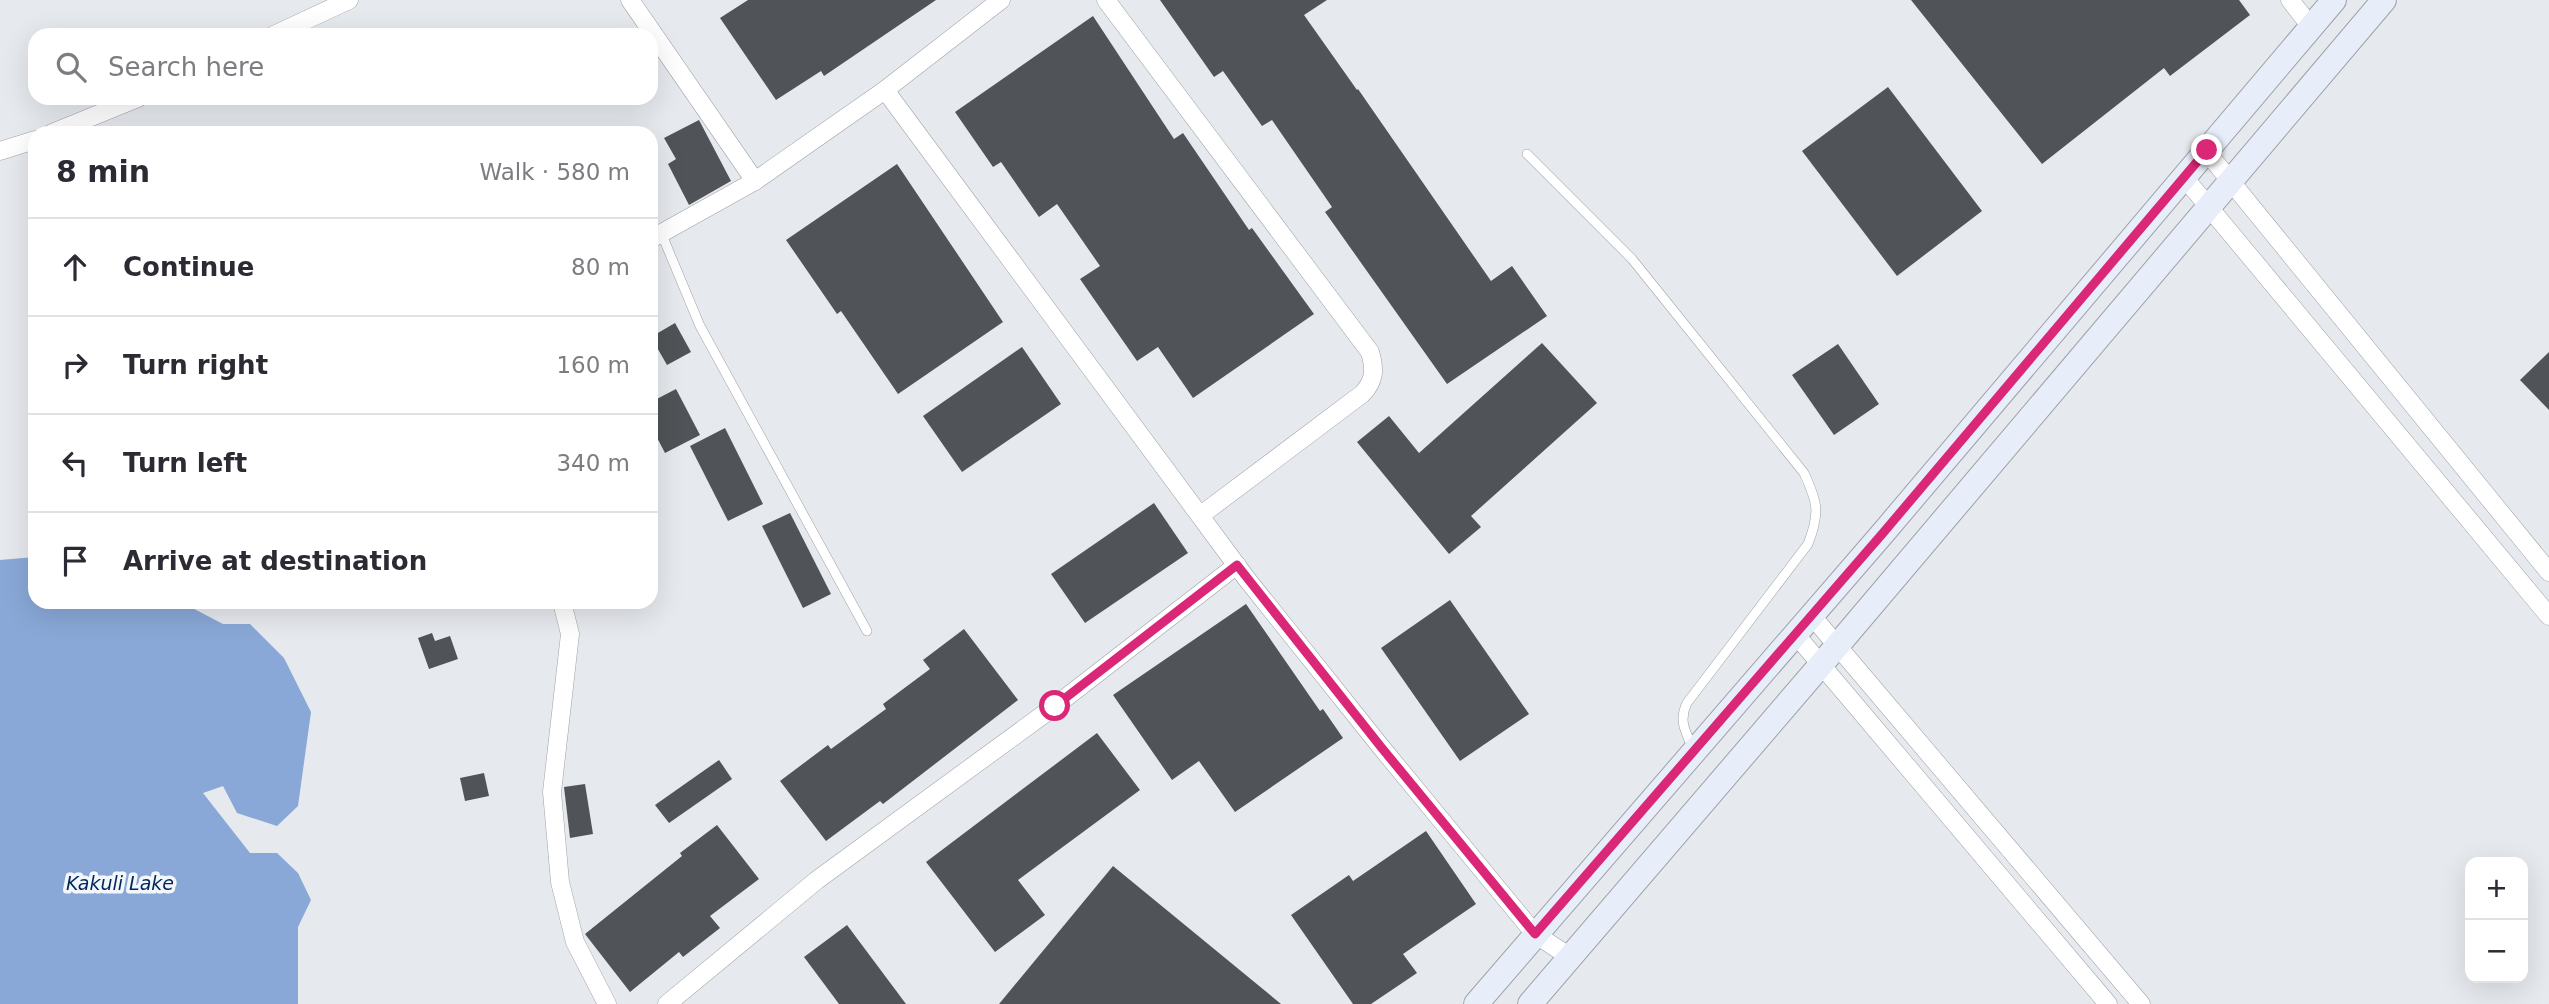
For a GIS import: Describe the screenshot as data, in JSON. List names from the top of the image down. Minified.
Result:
{"water":["Kakuli Lake"],"page":{"search":"Search here","heading":["8 min","Walk · 580 m"],"list":[["Continue","80 m"],["Turn right","160 m"],["Turn left","340 m"],"Arrive at destination"],"map_buttons":["+","−"]}}
